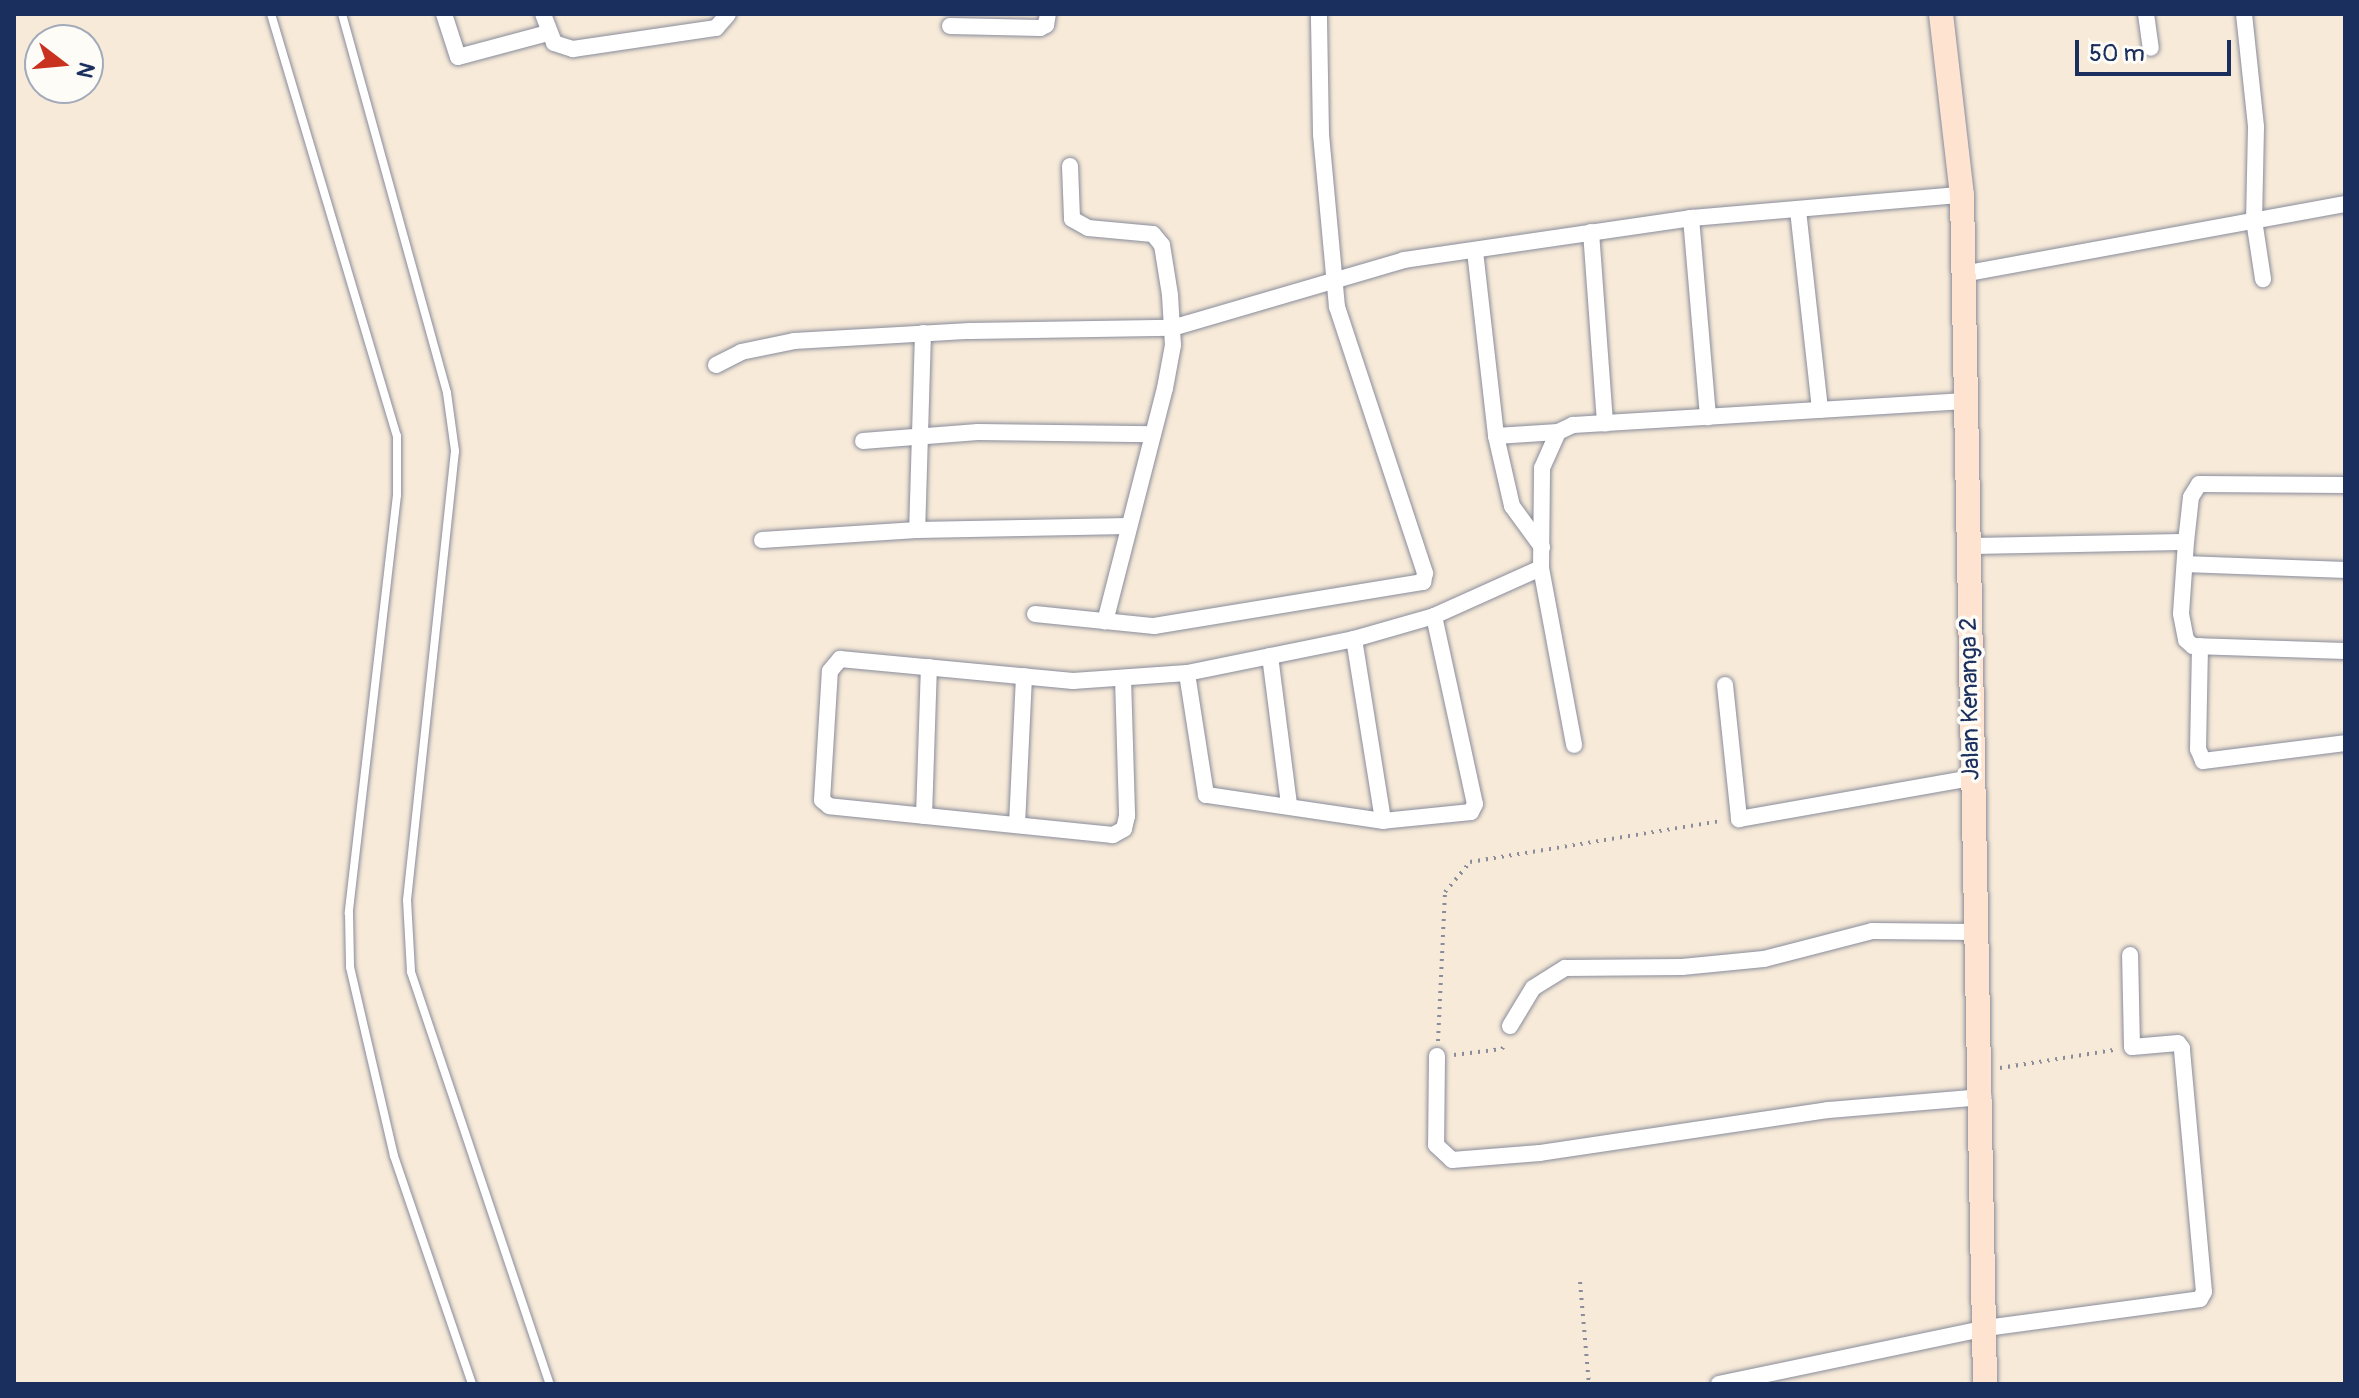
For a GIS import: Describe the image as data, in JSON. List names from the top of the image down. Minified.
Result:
{"streets":{"main road":["Jalan Kenanga 2"]},"scale_bar":"50 m","north":"right"}
